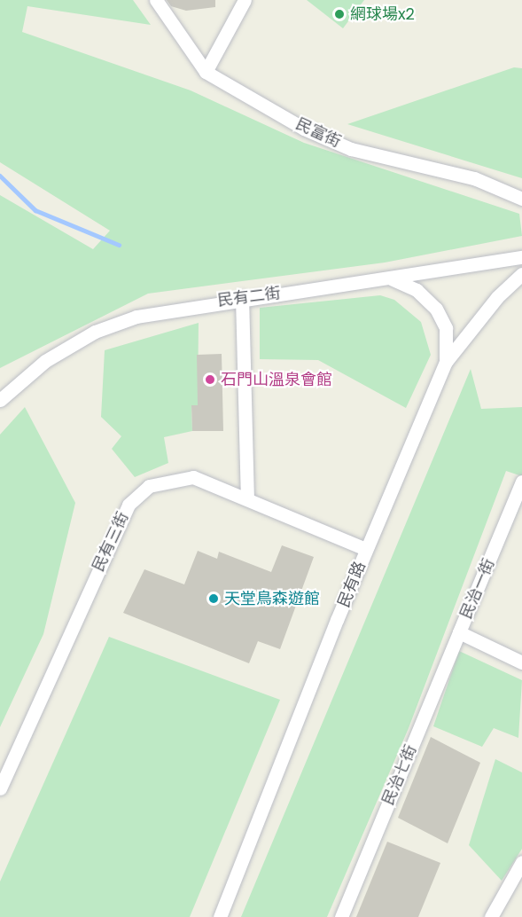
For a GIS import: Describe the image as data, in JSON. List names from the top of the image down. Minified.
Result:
{"streets":{"street":["民富街","民有二街","民有三街","民有路","民治一街","民治七街"]},"crossings":[["民有三街","民有路"],["民治一街","民治七街"]],"places":["網球場x2","石門山溫泉會館","天堂鳥森遊館"]}
